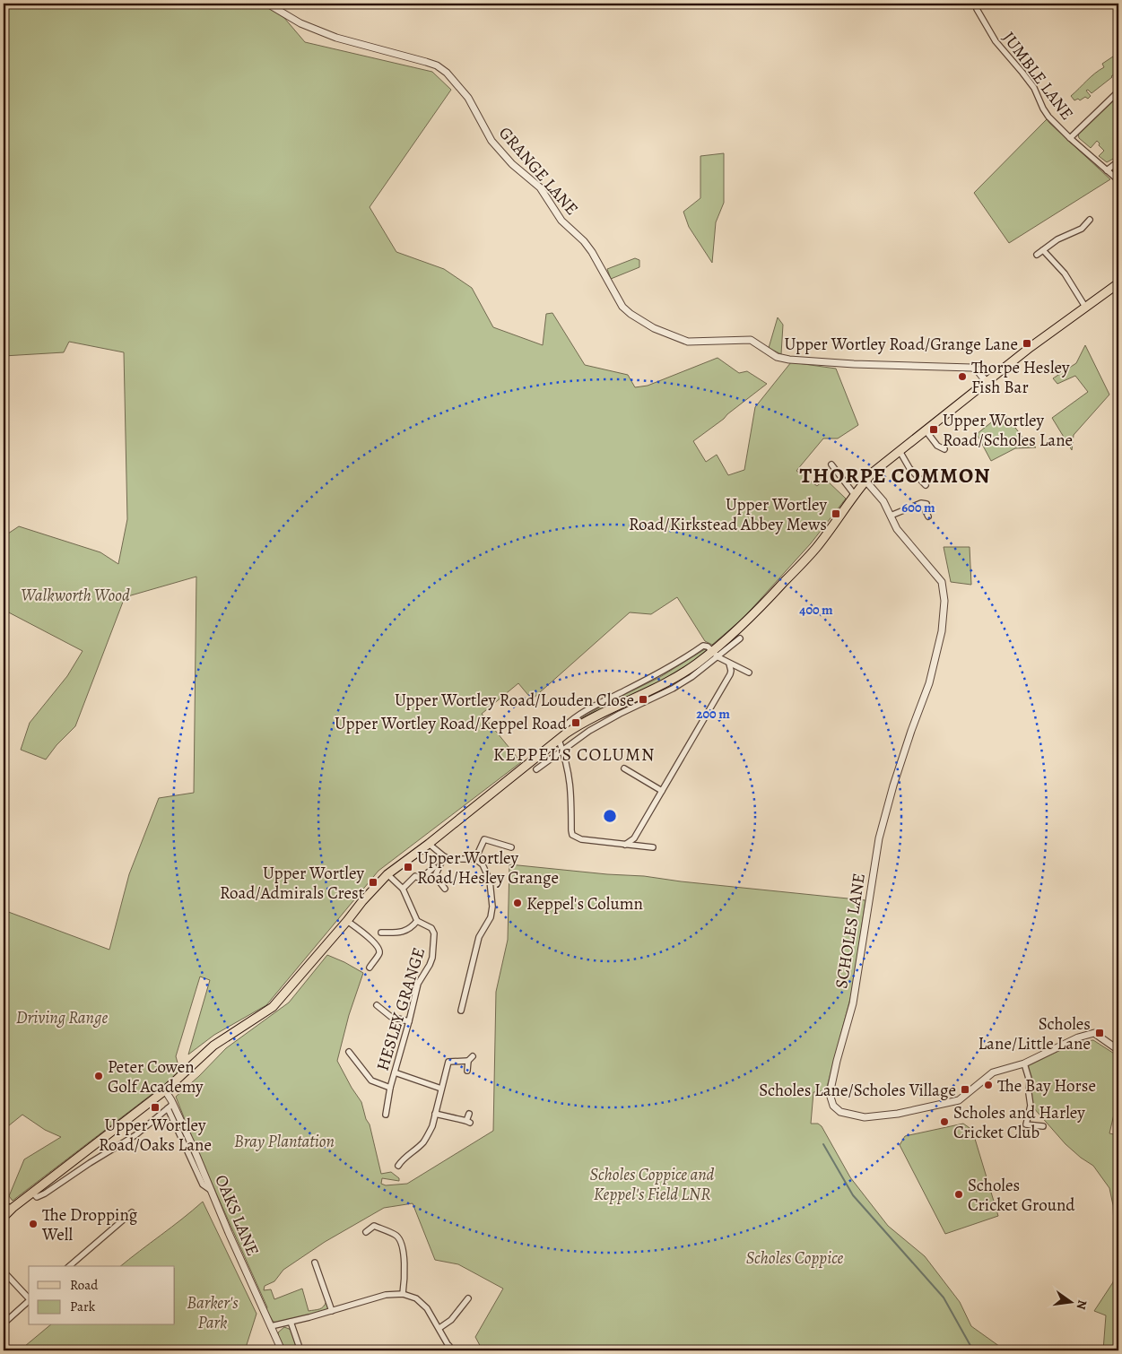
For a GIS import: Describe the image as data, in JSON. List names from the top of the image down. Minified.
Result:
{"streets":{"street":["JUMBLE LANE","GRANGE LANE","SCHOLES LANE","HESLEY GRANGE","OAKS LANE"]},"districts":["THORPE COMMON","KEPPEL'S COLUMN"],"parks":["Walkworth Wood","Driving Range","Bray Plantation","Scholes Coppice and Keppel's Field LNR","Scholes Coppice","Barker's Park"],"places":{"transit":["Upper Wortley Road/Grange Lane","Upper Wortley Road/Scholes Lane","Upper Wortley Road/Kirkstead Abbey Mews","Upper Wortley Road/Louden Close","Upper Wortley Road/Keppel Road","Upper Wortley Road/Hesley Grange","Upper Wortley Road/Admirals Crest","Scholes Lane/Little Lane","Scholes Lane/Scholes Village","Upper Wortley Road/Oaks Lane"],"other":["Thorpe Hesley Fish Bar","Keppel's Column","Peter Cowen Golf Academy","The Bay Horse","Scholes and Harley Cricket Club","Scholes Cricket Ground","The Dropping Well"]},"legend":["Road","Park"],"north":"right","rings":["600 m","400 m","200 m"]}
